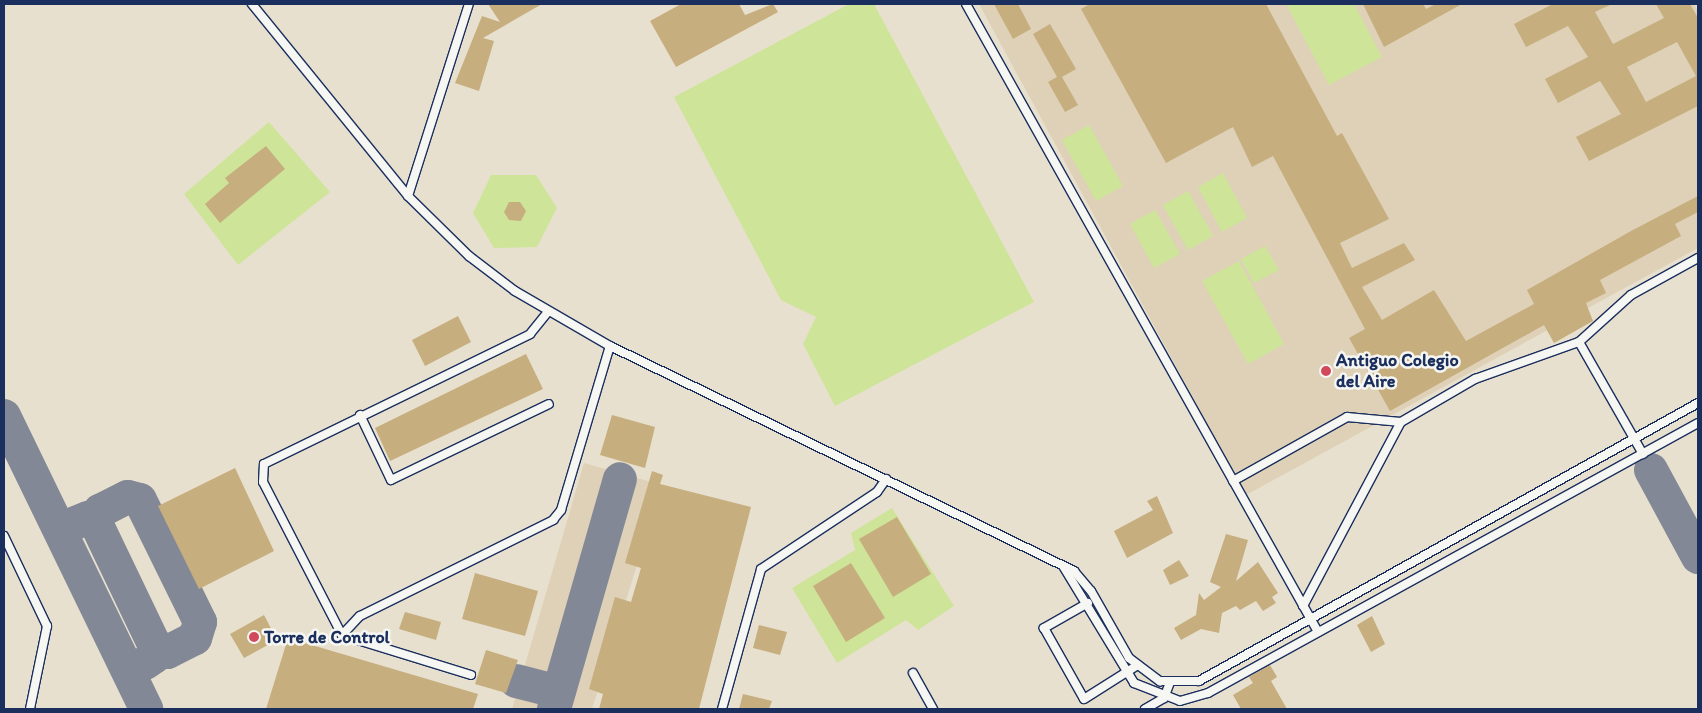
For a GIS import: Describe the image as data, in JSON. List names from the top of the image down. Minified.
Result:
{"places":["Antiguo Colegio del Aire","Torre de Control"]}
